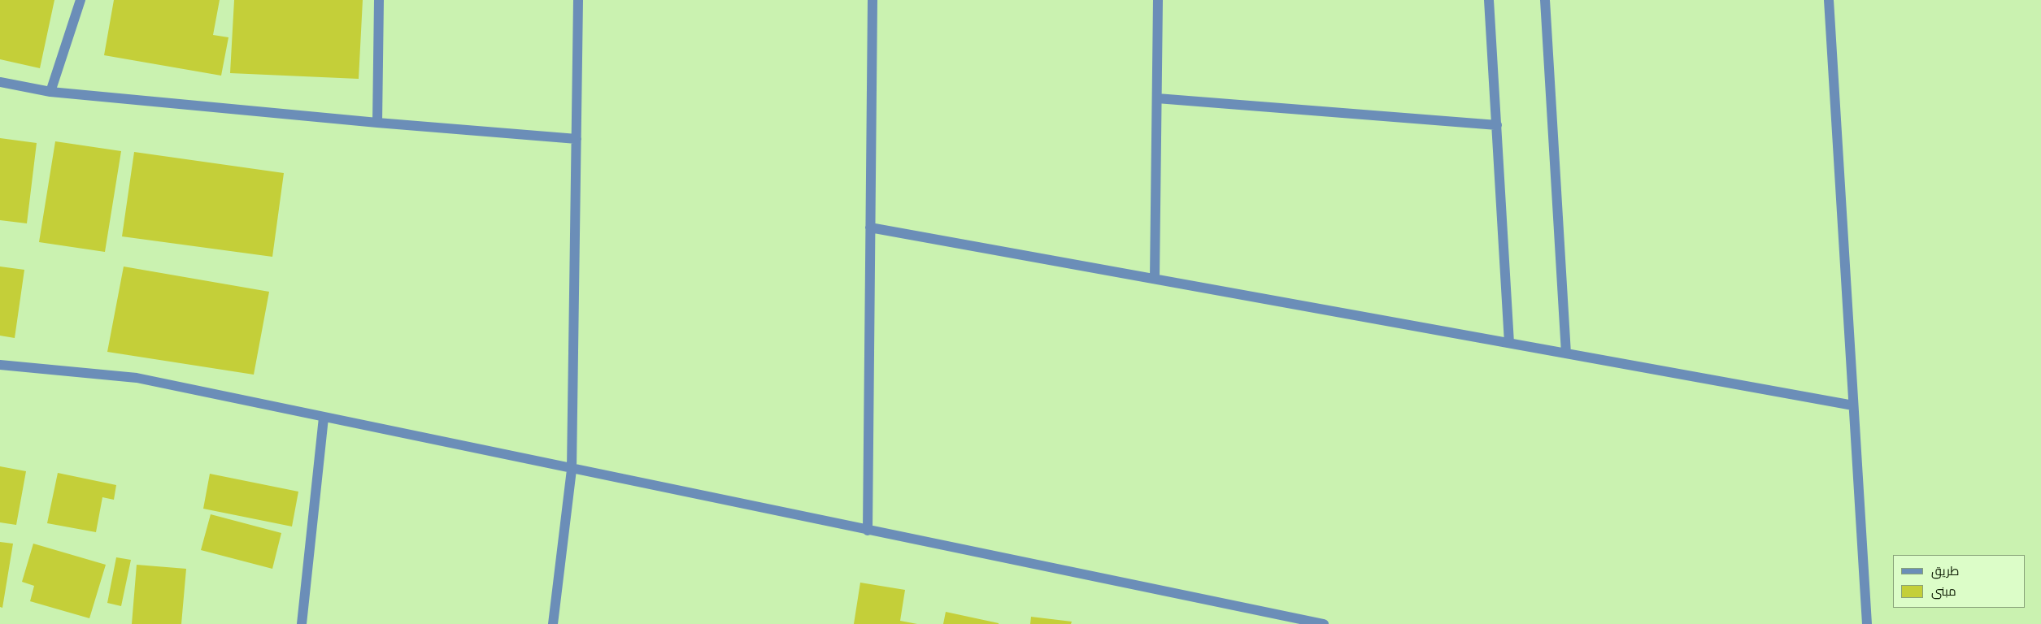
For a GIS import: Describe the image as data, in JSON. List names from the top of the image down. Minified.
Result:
{"legend":["طريق","مبنى"]}
